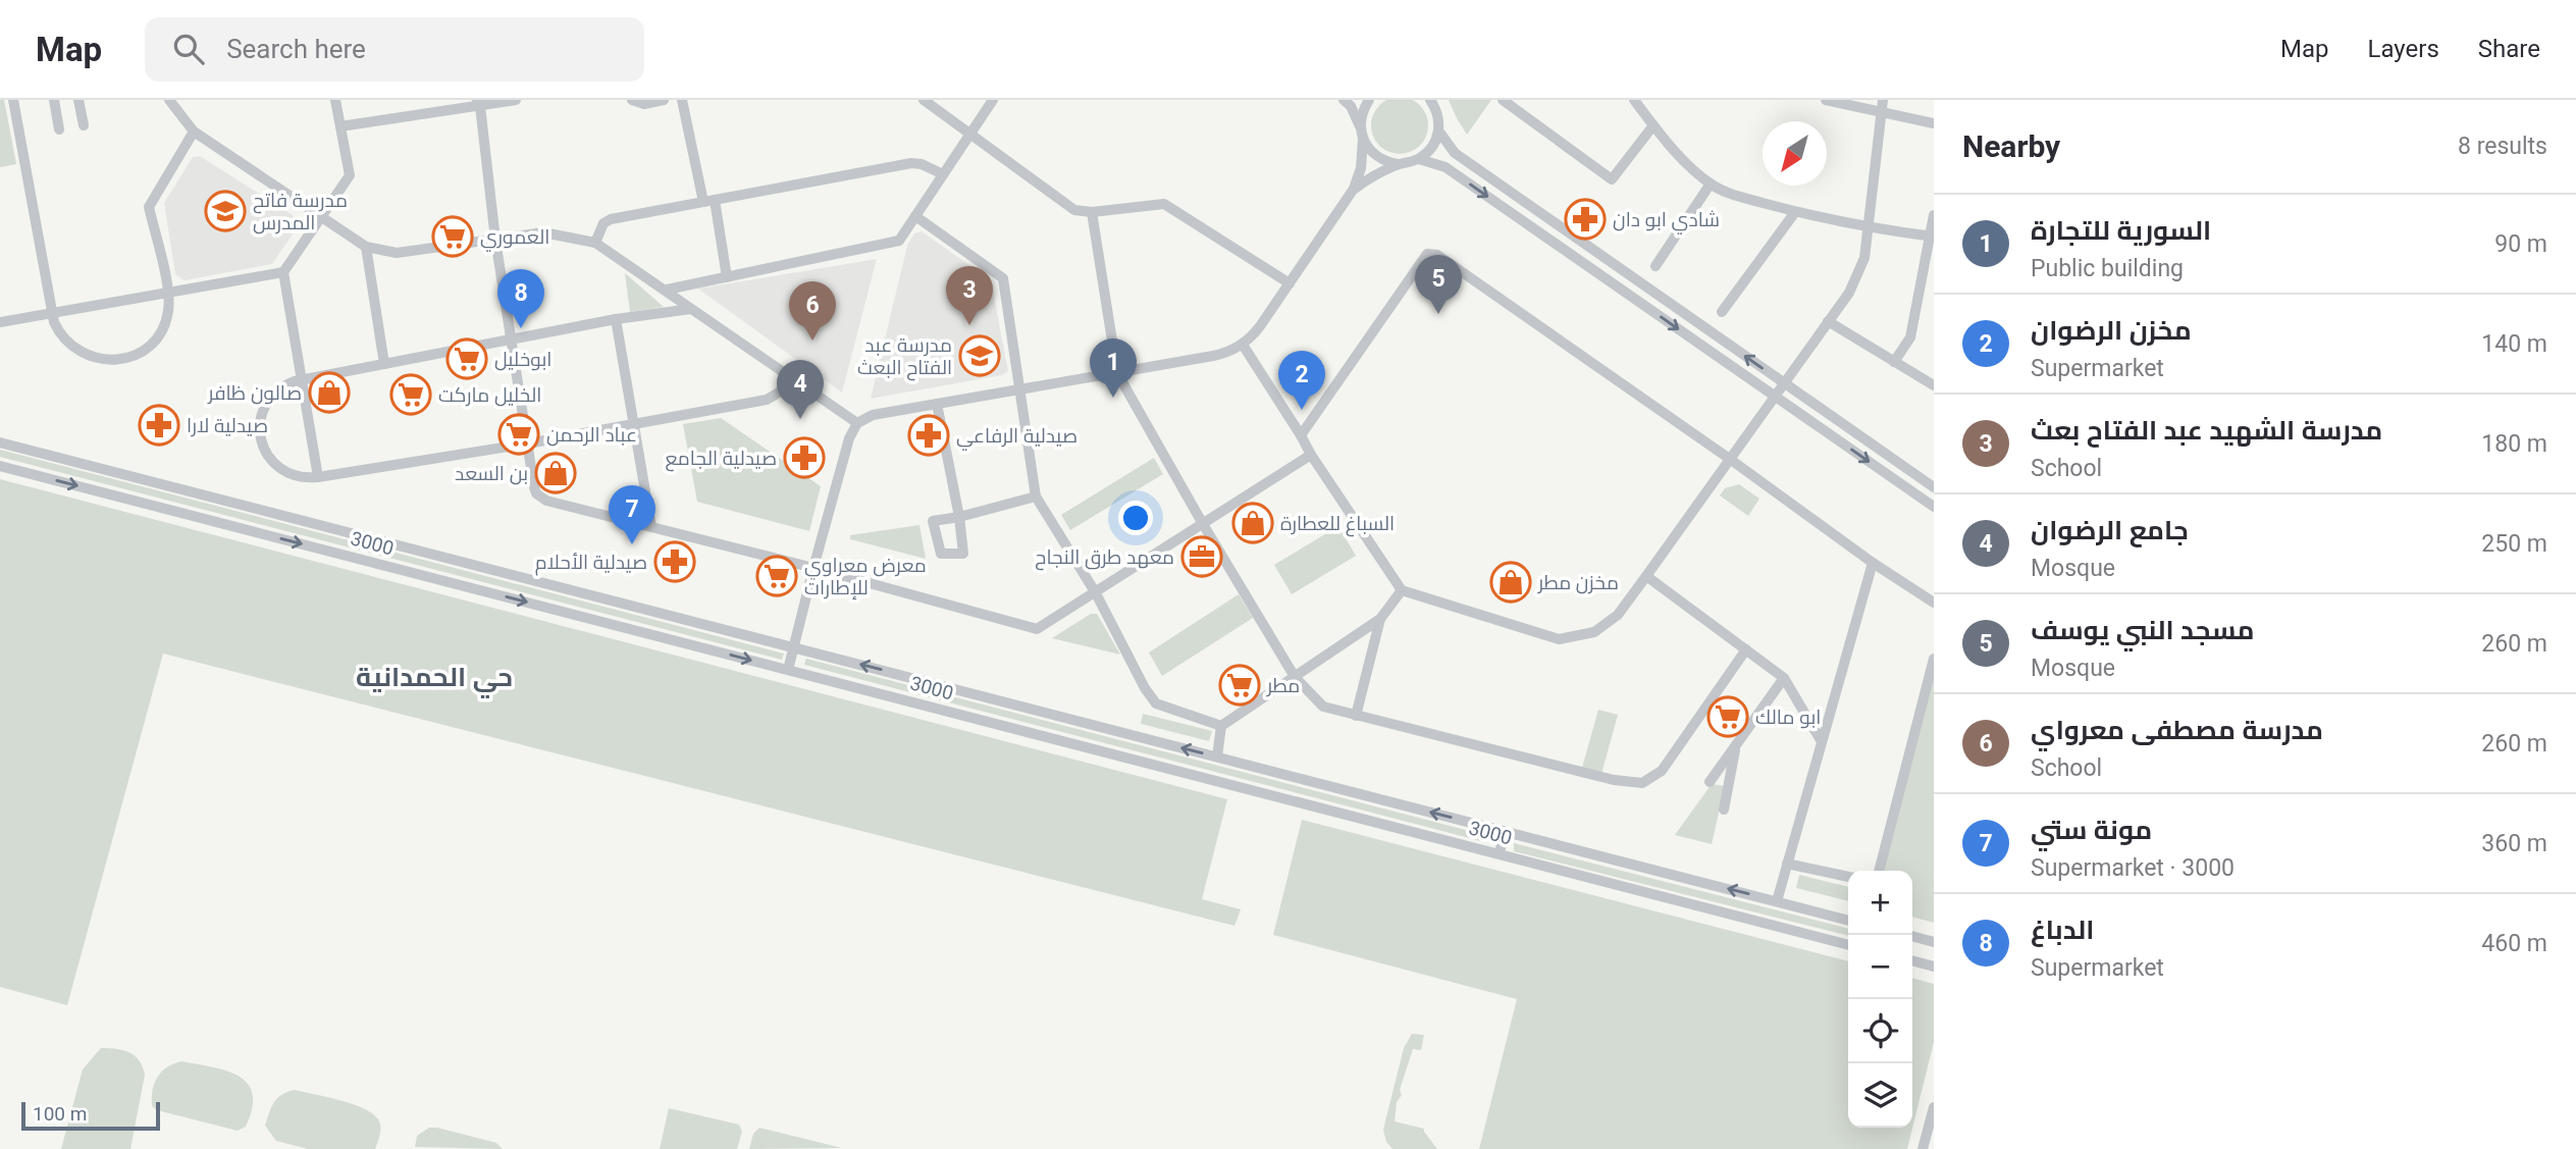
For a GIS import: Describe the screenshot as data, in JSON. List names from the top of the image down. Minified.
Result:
{"streets":{"street":["3000"]},"districts":["حي الحمدانية"],"places":{"school or university":["مدرسة فاتح المدرس","مدرسة عبد الفتاح البعث"],"pharmacy":["شادي ابو دان","صيدلية لارا","صيدلية الرفاعي","صيدلية الجامع","صيدلية الأحلام"],"supermarket":["العموري","ابوخليل","الخليل ماركت","عباد الرحمن","معرض معراوي للإطارات","مطر","ابو مالك"],"shop":["صالون ظافر","بن السعد","السباغ للعطارة","مخزن مطر"],"office":["معهد طرق النجاح"]},"scale_bar":"100 m","north":"bottom left","page":{"header":"Map","search":"Search here","nav":["Map","Layers","Share"],"heading":["Nearby","8 results"],"list":[{"mark":"1","name":"السورية للتجارة","note":"Public building","value":"90 m"},{"mark":"2","name":"مخزن الرضوان","note":"Supermarket","value":"140 m"},{"mark":"3","name":"مدرسة الشهيد عبد الفتاح بعث","note":"School","value":"180 m"},{"mark":"4","name":"جامع الرضوان","note":"Mosque","value":"250 m"},{"mark":"5","name":"مسجد النبي يوسف","note":"Mosque","value":"260 m"},{"mark":"6","name":"مدرسة مصطفى معرواي","note":"School","value":"260 m"},{"mark":"7","name":"مونة ستي","note":"Supermarket · 3000","value":"360 m"},{"mark":"8","name":"الدباغ","note":"Supermarket","value":"460 m"}],"pins":["5","3","8","6","1","2","4","7"],"map_buttons":["+","−"],"scale":"100 m"}}
